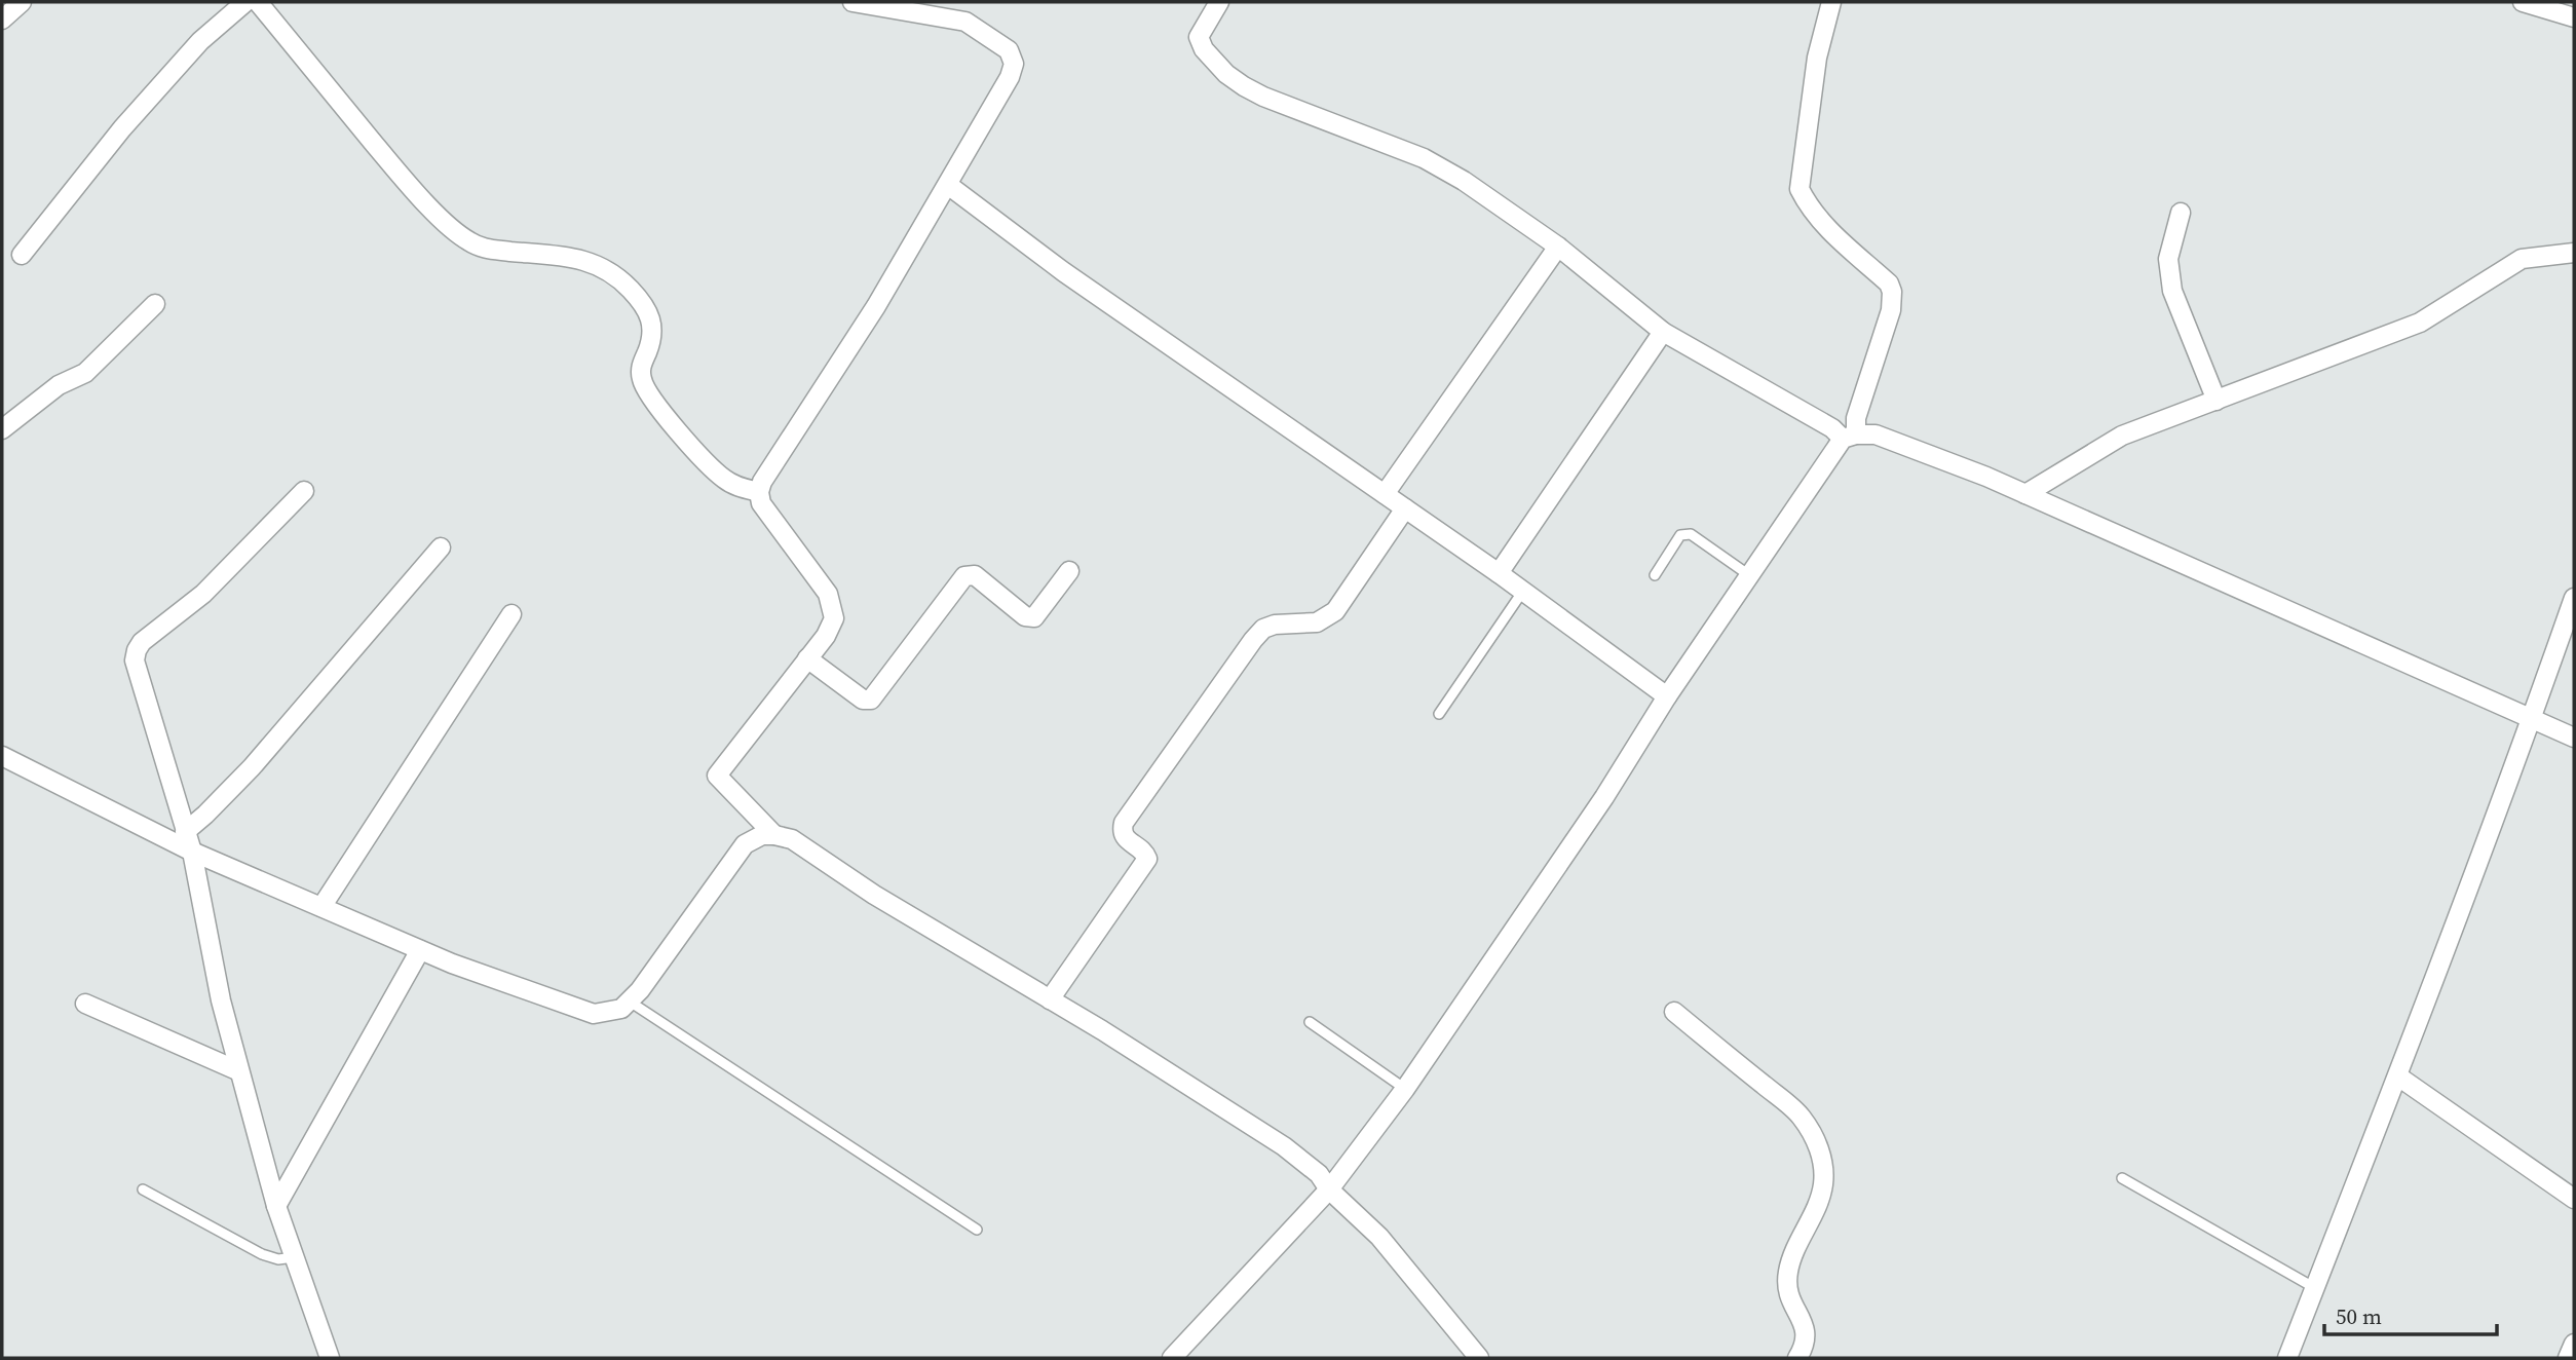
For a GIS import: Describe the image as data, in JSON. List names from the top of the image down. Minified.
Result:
{"scale_bar":"50 m"}
